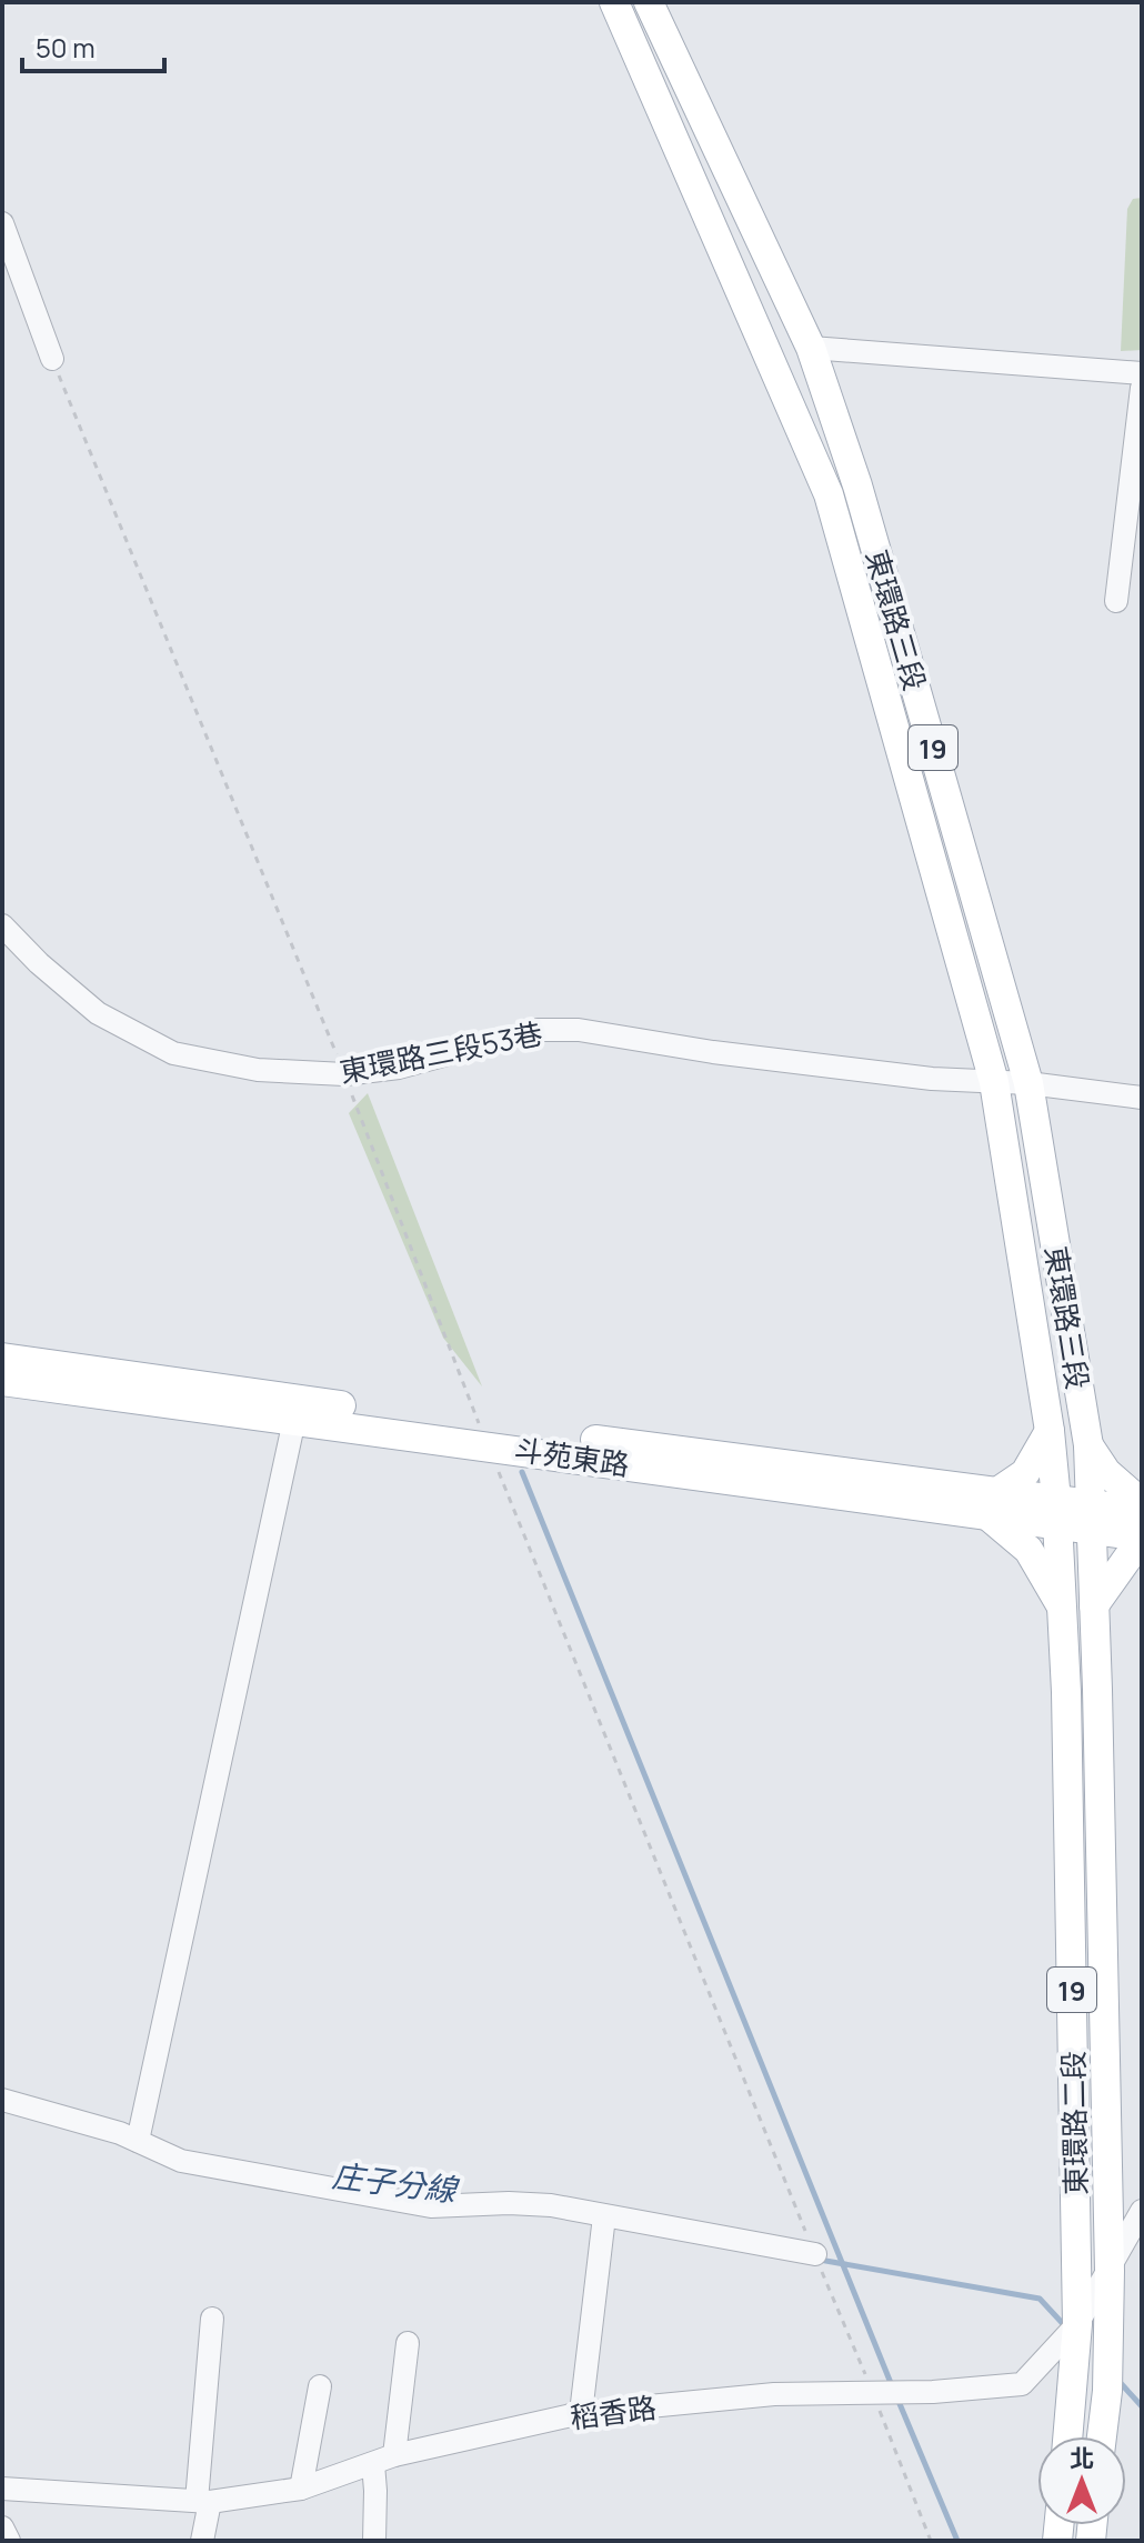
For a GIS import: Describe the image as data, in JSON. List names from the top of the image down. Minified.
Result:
{"streets":{"main road":["東環路三段","19","斗苑東路","東環路二段"],"street":["東環路三段53巷","稻香路"]},"crossings":[["東環路三段","東環路三段53巷"],["東環路三段","斗苑東路"],["東環路三段","東環路二段"],["斗苑東路","東環路二段"],["東環路二段","稻香路"]],"water":["庄子分線"],"scale_bar":"50 m","north":"top"}
